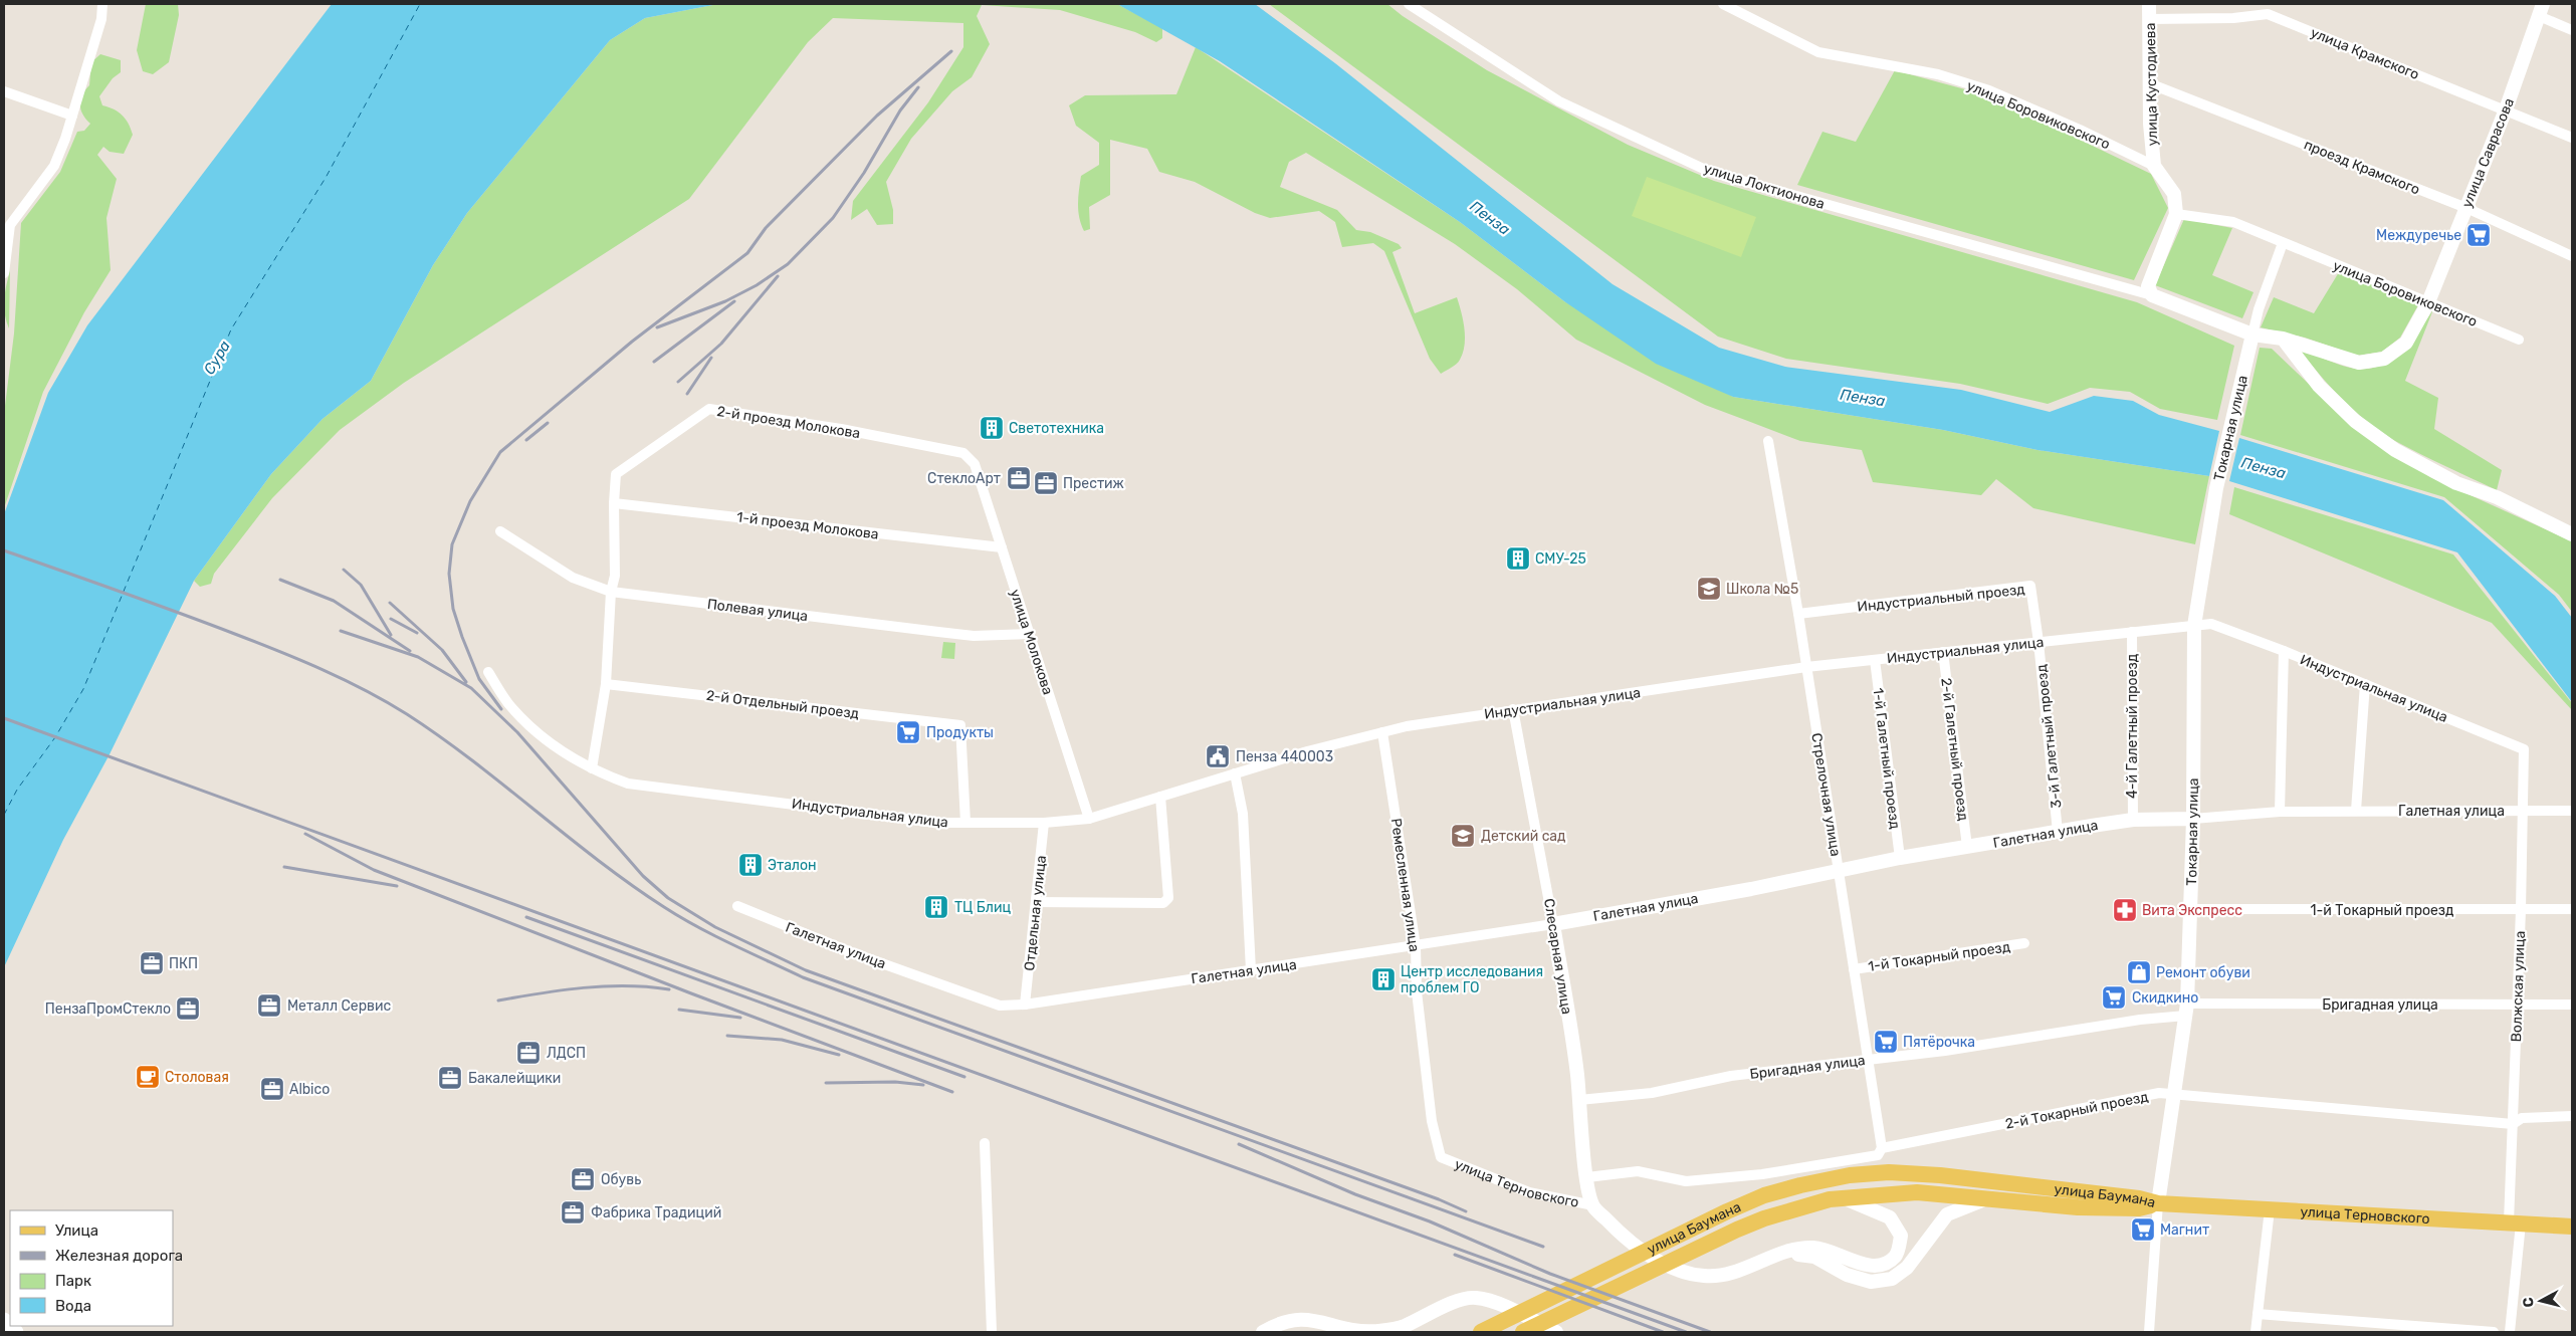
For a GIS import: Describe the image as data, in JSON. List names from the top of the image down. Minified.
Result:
{"streets":{"main road":["улица Терновского","улица Баумана"],"street":["улица Крамского","улица Кустодиева","улица Боровиковского","улица Саврасова","проезд Крамского","улица Локтионова","2-й проезд Молокова","Токарная улица","1-й проезд Молокова","Индустриальный проезд","Полевая улица","улица Молокова","Индустриальная улица","2-й Отдельный проезд","4-й Галетный проезд","3-й Галетный проезд","2-й Галетный проезд","1-й Галетный проезд","Стрелочная улица","Галетная улица","Ремесленная улица","1-й Токарный проезд","Отдельная улица","Слесарная улица","Волжская улица","Бригадная улица","2-й Токарный проезд"]},"crossings":[["улица Крамского","улица Кустодиева"],["улица Крамского","улица Саврасова"],["улица Кустодиева","улица Боровиковского"],["улица Кустодиева","проезд Крамского"],["улица Боровиковского","улица Саврасова"],["улица Саврасова","проезд Крамского"],["улица Саврасова","улица Локтионова"],["улица Саврасова","Токарная улица"],["2-й проезд Молокова","1-й проезд Молокова"],["2-й проезд Молокова","улица Молокова"],["Токарная улица","Индустриальная улица"],["Токарная улица","Галетная улица"],["Токарная улица","1-й Токарный проезд"],["Токарная улица","Бригадная улица"],["Токарная улица","2-й Токарный проезд"],["Токарная улица","улица Терновского"],["Токарная улица","улица Баумана"],["1-й проезд Молокова","улица Молокова"],["Индустриальный проезд","Индустриальная улица"],["Индустриальный проезд","3-й Галетный проезд"],["Индустриальный проезд","Стрелочная улица"],["Полевая улица","улица Молокова"],["улица Молокова","Индустриальная улица"],["Индустриальная улица","2-й Отдельный проезд"],["Индустриальная улица","4-й Галетный проезд"],["Индустриальная улица","3-й Галетный проезд"],["Индустриальная улица","2-й Галетный проезд"],["Индустриальная улица","1-й Галетный проезд"],["Индустриальная улица","Стрелочная улица"],["Индустриальная улица","Ремесленная улица"],["Индустриальная улица","Отдельная улица"],["Индустриальная улица","Слесарная улица"],["Индустриальная улица","Волжская улица"],["4-й Галетный проезд","Галетная улица"],["3-й Галетный проезд","Галетная улица"],["2-й Галетный проезд","Галетная улица"],["1-й Галетный проезд","Галетная улица"],["Стрелочная улица","Галетная улица"],["Стрелочная улица","1-й Токарный проезд"],["Стрелочная улица","Бригадная улица"],["Стрелочная улица","2-й Токарный проезд"],["Галетная улица","Ремесленная улица"],["Галетная улица","Отдельная улица"],["Галетная улица","Слесарная улица"],["Галетная улица","Волжская улица"],["Ремесленная улица","улица Терновского"],["1-й Токарный проезд","Волжская улица"],["Слесарная улица","Бригадная улица"],["Слесарная улица","2-й Токарный проезд"],["Слесарная улица","улица Терновского"],["Волжская улица","Бригадная улица"],["Волжская улица","2-й Токарный проезд"],["Волжская улица","улица Терновского"],["улица Терновского","улица Баумана"]],"water":["Пенза","Сура"],"places":{"supermarket":["Междуречье","Продукты","Скидкино","Пятёрочка","Магнит"],"building":["Светотехника","СМУ-25","Эталон","ТЦ Блиц","Центр исследования проблем ГО"],"office":["СтеклоАрт","Престиж","ПКП","Металл Сервис","ПензаПромСтекло","ЛДСП","Бакалейщики","Albico","Обувь","Фабрика Традиций"],"school or university":["Школа №5","Детский сад"],"public building":["Пенза 440003"],"pharmacy":["Вита Экспресс"],"shop":["Ремонт обуви"],"cafe":["Столовая"]},"legend":["Улица","Железная дорога","Парк","Вода"],"north":"left"}
